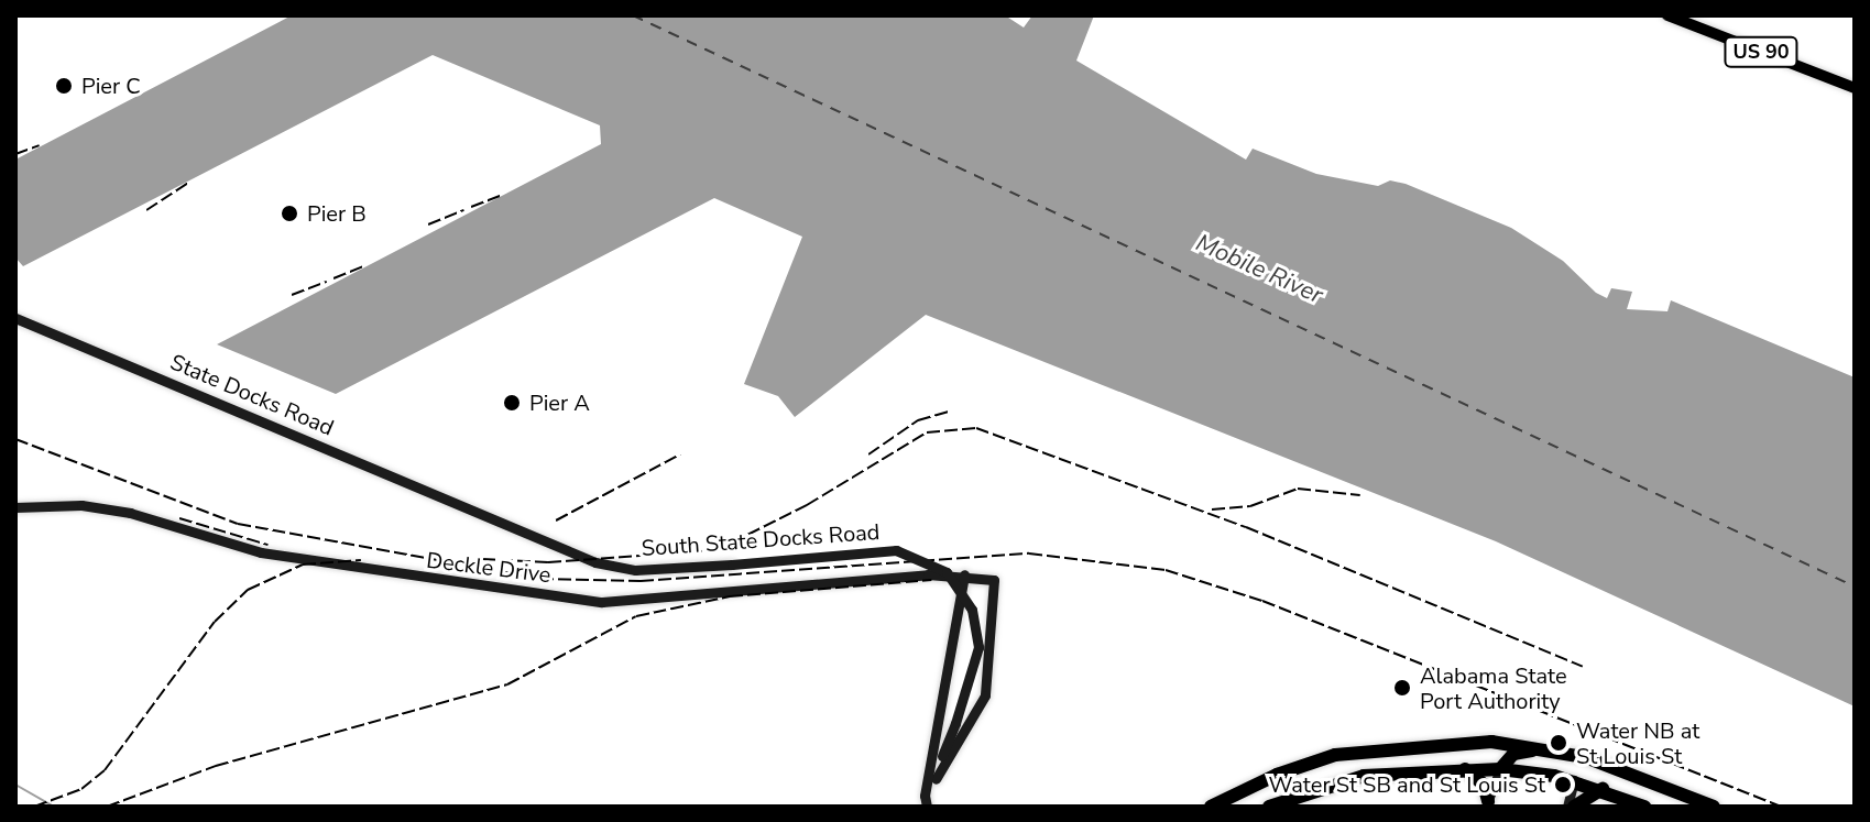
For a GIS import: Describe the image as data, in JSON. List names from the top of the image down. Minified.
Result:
{"streets":{"main road":["US 90"],"street":["State Docks Road","South State Docks Road","Deckle Drive"]},"crossings":[["State Docks Road","South State Docks Road"],["South State Docks Road","Deckle Drive"]],"water":["Mobile River"],"places":["Pier C","Pier B","Pier A","Alabama State Port Authority","Water NB at St Louis St","Water St SB and St Louis St"]}
